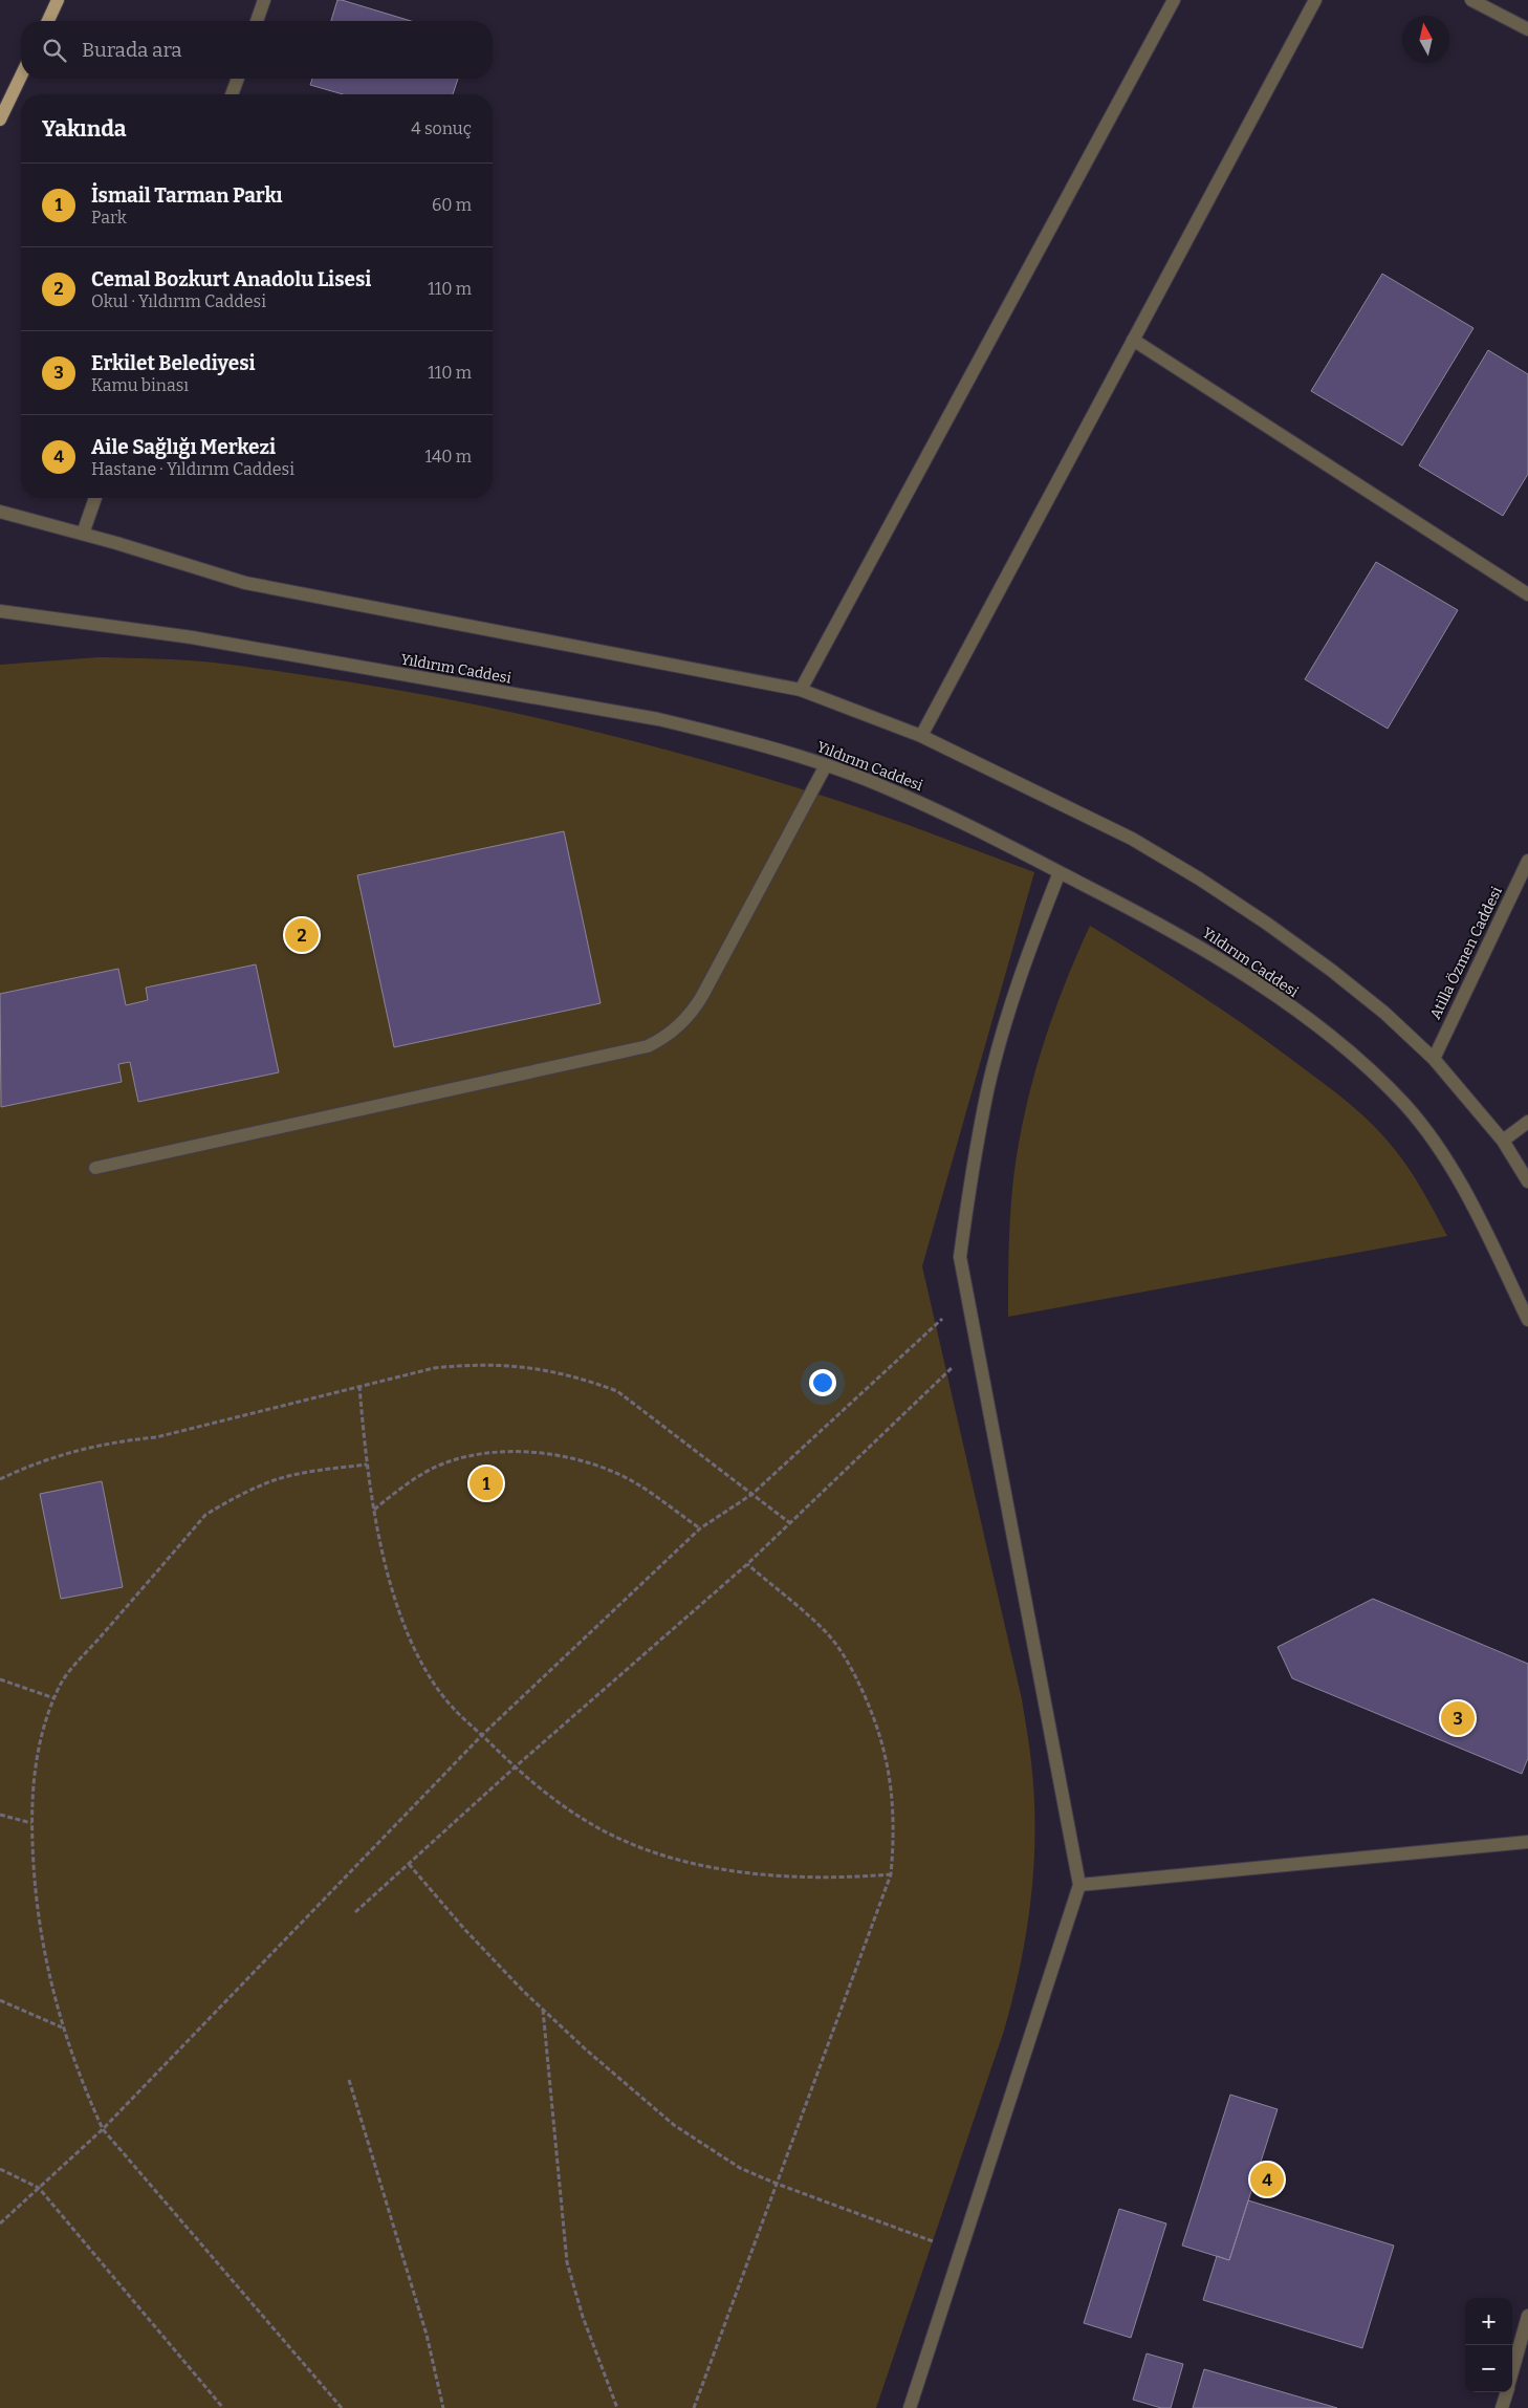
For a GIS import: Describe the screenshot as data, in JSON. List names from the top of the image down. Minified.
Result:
{"streets":{"street":["Yıldırım Caddesi","Atilla Özmen Caddesi"]},"north":"top","page":{"search":"Burada ara","heading":["Yakında","4 sonuç"],"list":[{"mark":"1","name":"İsmail Tarman Parkı","note":"Park","value":"60 m"},{"mark":"2","name":"Cemal Bozkurt Anadolu Lisesi","note":"Okul · Yıldırım Caddesi","value":"110 m"},{"mark":"3","name":"Erkilet Belediyesi","note":"Kamu binası","value":"110 m"},{"mark":"4","name":"Aile Sağlığı Merkezi","note":"Hastane · Yıldırım Caddesi","value":"140 m"}],"pins":["2","1","3","4"],"map_buttons":["+","−"]}}
